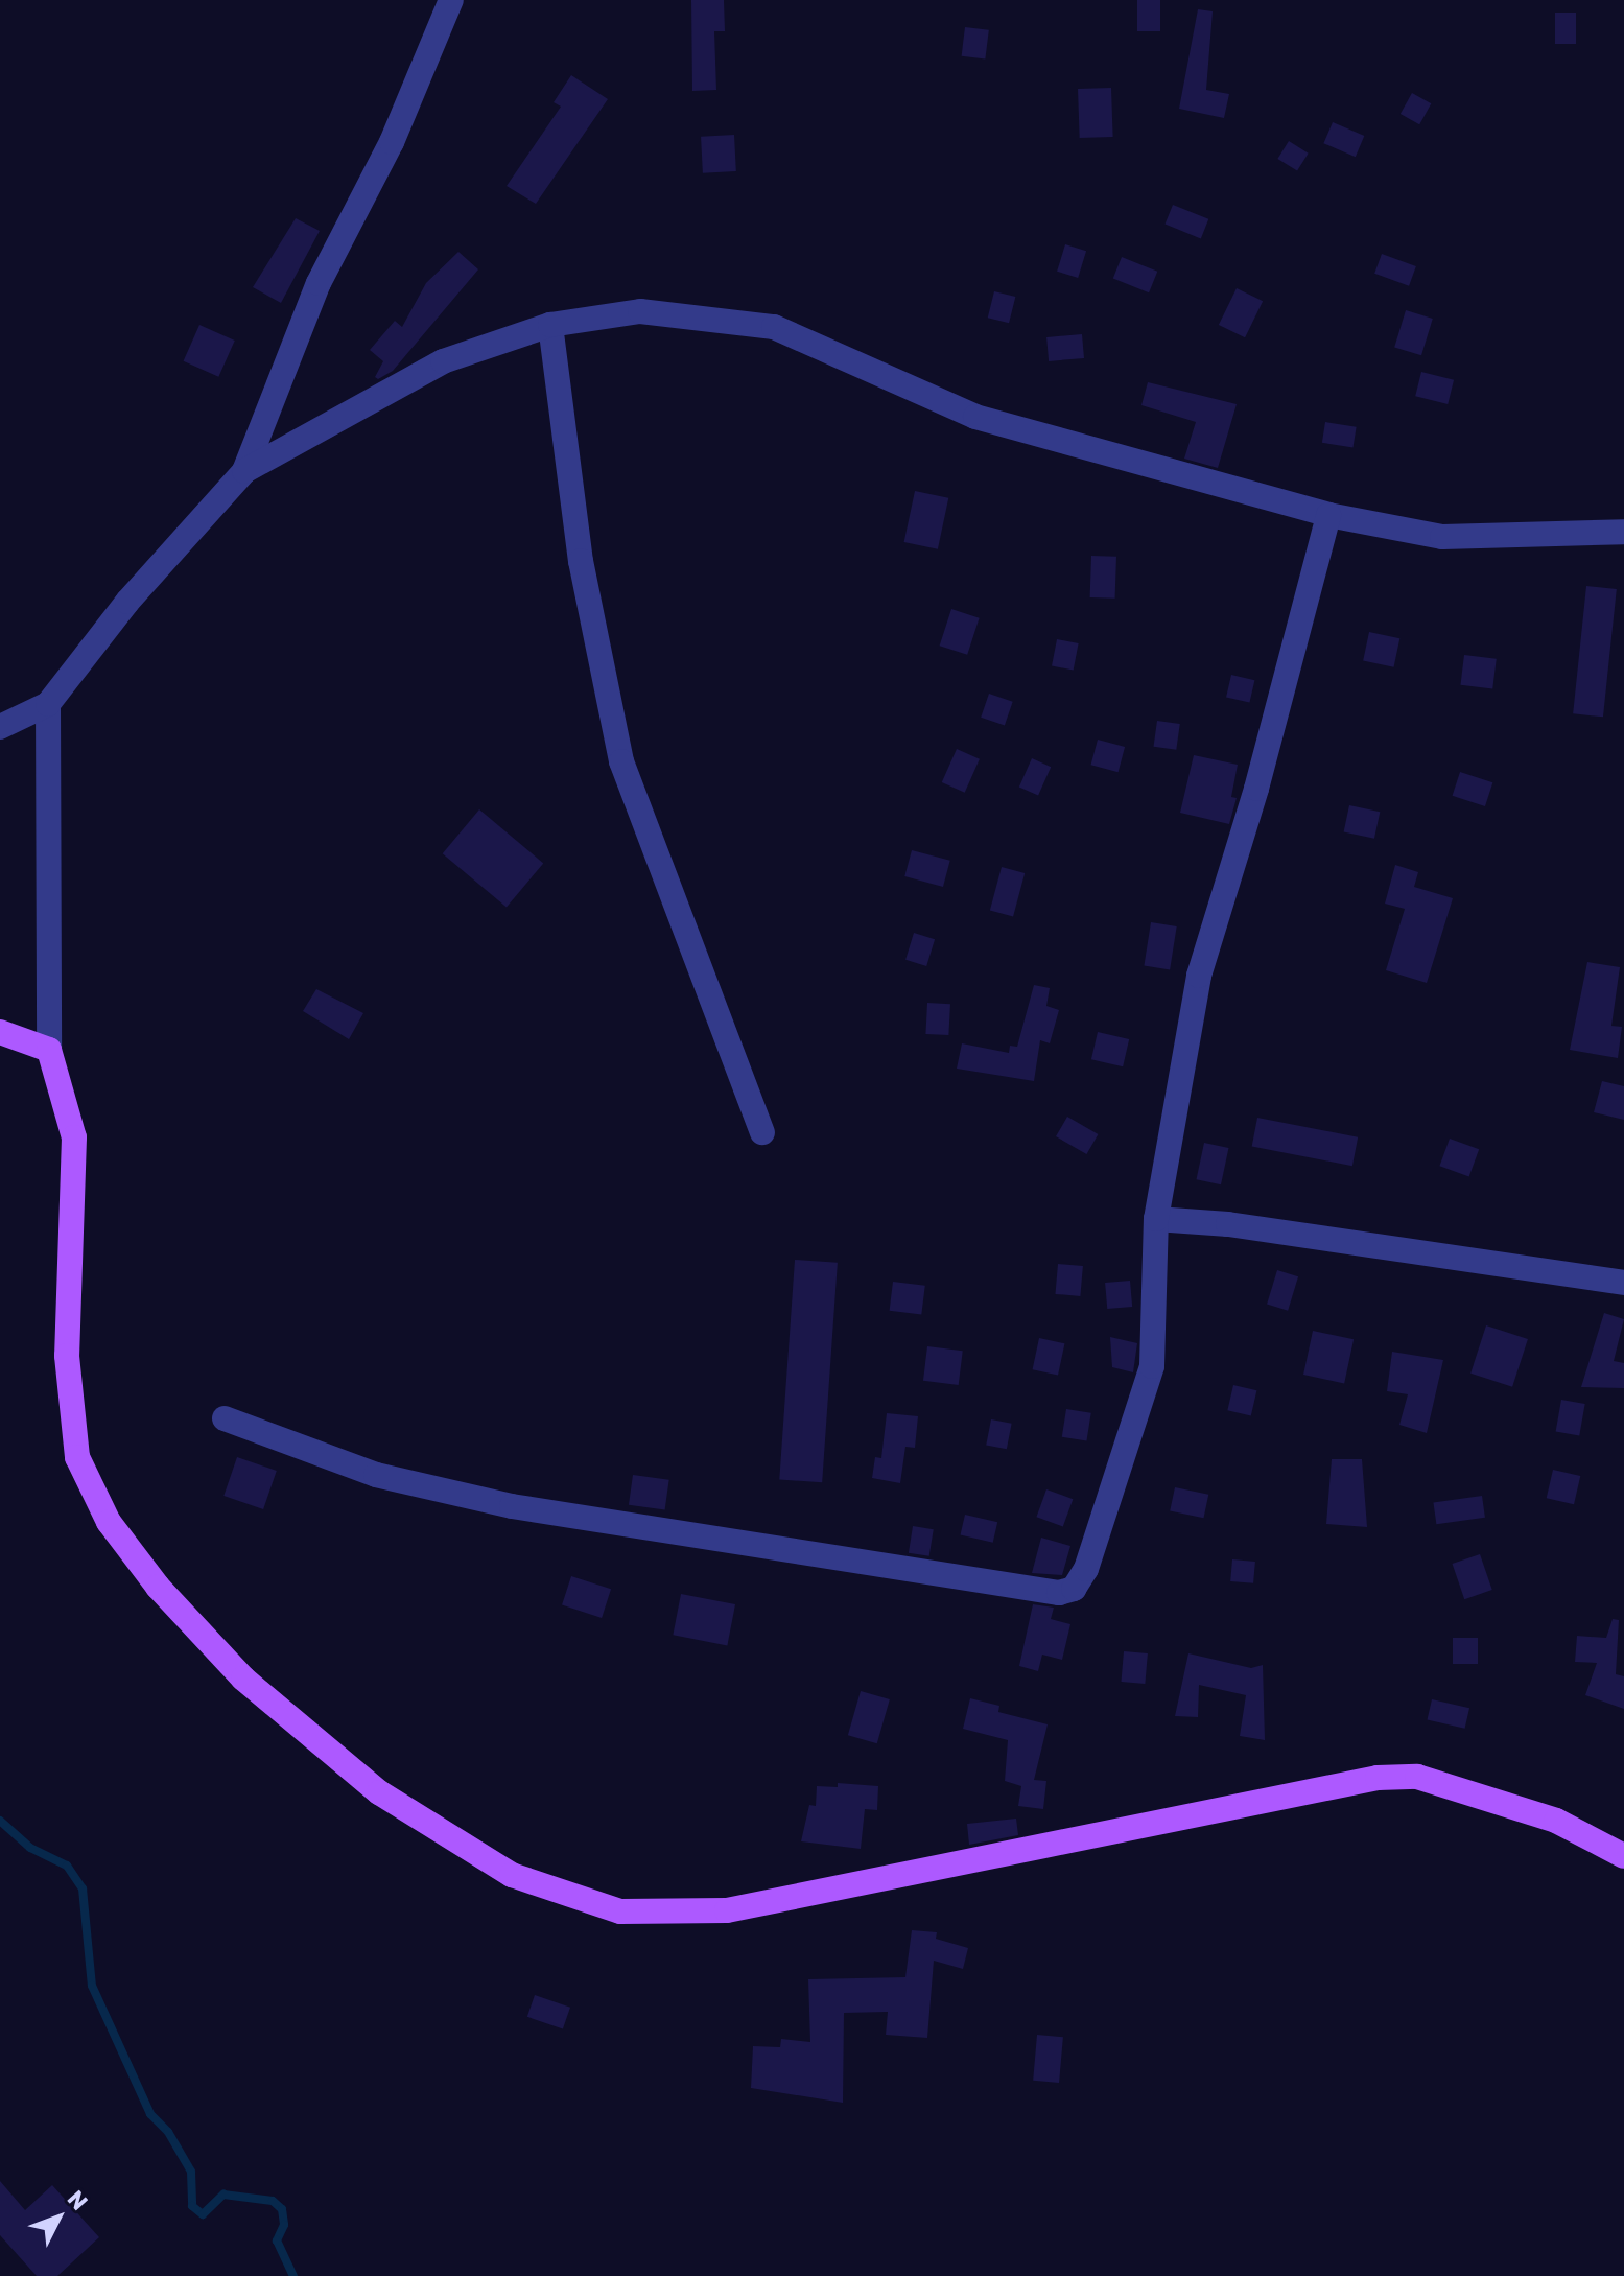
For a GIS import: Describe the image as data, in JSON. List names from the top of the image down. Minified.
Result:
{"north":"top right"}
